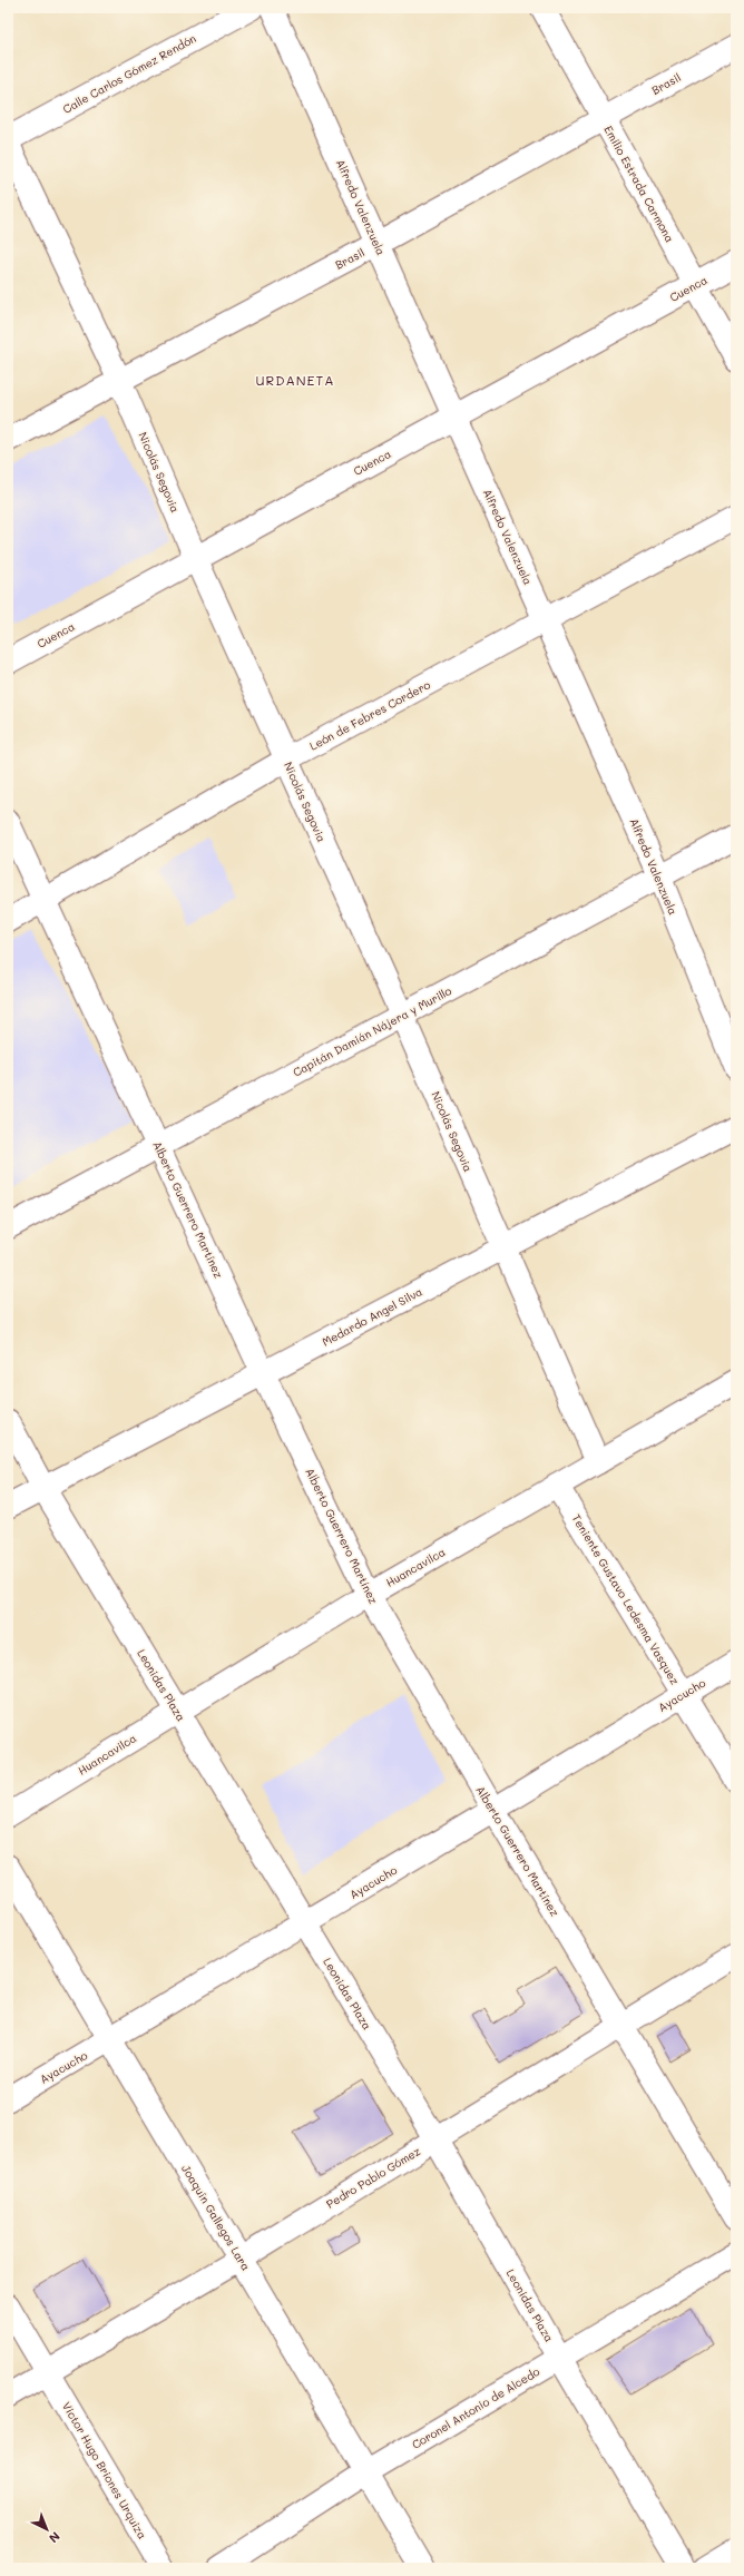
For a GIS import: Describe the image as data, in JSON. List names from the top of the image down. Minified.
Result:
{"streets":{"main road":["Calle Carlos Gómez Rendón","Cuenca"],"street":["Brasil","Emilio Estrada Carmona","Alfredo Valenzuela","Nicolás Segovia","León de Febres Cordero","Capitán Damián Nájera y Murillo","Alberto Guerrero Martínez","Medardo Angel Silva","Huancavilca","Teniente Gustavo Ledesma Vasquez","Leonidas Plaza","Ayacucho","Pedro Pablo Gómez","Joaquín Gallegos Lara","Coronel Antonio de Alcedo","Victor Hugo Briones Urquiza"]},"crossings":[["Brasil","Emilio Estrada Carmona"],["Brasil","Alfredo Valenzuela"],["Brasil","Nicolás Segovia"],["Emilio Estrada Carmona","Cuenca"],["Alfredo Valenzuela","Cuenca"],["Alfredo Valenzuela","León de Febres Cordero"],["Alfredo Valenzuela","Capitán Damián Nájera y Murillo"],["Cuenca","Nicolás Segovia"],["Nicolás Segovia","León de Febres Cordero"],["Nicolás Segovia","Capitán Damián Nájera y Murillo"],["Nicolás Segovia","Medardo Angel Silva"],["Nicolás Segovia","Huancavilca"],["León de Febres Cordero","Alberto Guerrero Martínez"],["Capitán Damián Nájera y Murillo","Alberto Guerrero Martínez"],["Alberto Guerrero Martínez","Medardo Angel Silva"],["Alberto Guerrero Martínez","Huancavilca"],["Alberto Guerrero Martínez","Ayacucho"],["Alberto Guerrero Martínez","Pedro Pablo Gómez"],["Medardo Angel Silva","Leonidas Plaza"],["Huancavilca","Teniente Gustavo Ledesma Vasquez"],["Huancavilca","Leonidas Plaza"],["Teniente Gustavo Ledesma Vasquez","Ayacucho"],["Leonidas Plaza","Ayacucho"],["Leonidas Plaza","Pedro Pablo Gómez"],["Leonidas Plaza","Coronel Antonio de Alcedo"],["Ayacucho","Joaquín Gallegos Lara"],["Pedro Pablo Gómez","Joaquín Gallegos Lara"],["Pedro Pablo Gómez","Victor Hugo Briones Urquiza"],["Joaquín Gallegos Lara","Coronel Antonio de Alcedo"]],"districts":["URDANETA"],"north":"bottom right"}
